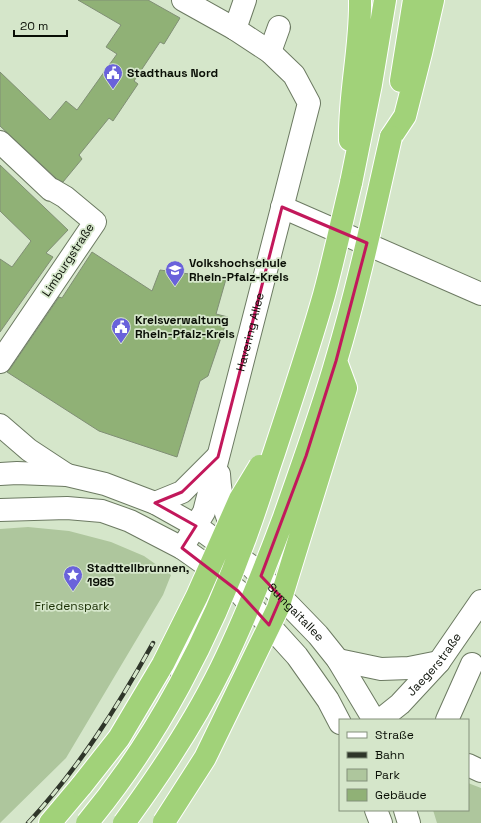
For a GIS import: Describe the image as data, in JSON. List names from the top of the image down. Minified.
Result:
{"streets":{"street":["Limburgstraße","Havering Allee","Sumgaitallee","Jaegerstraße"]},"crossings":[["Havering Allee","Sumgaitallee"]],"parks":["Friedenspark"],"places":{"public building":["Stadthaus Nord","Kreisverwaltung Rhein-Pfalz-Kreis"],"school or university":["Volkshochschule Rhein-Pfalz-Kreis"],"place":["Stadtteilbrunnen, 1985"]},"legend":["Straße","Bahn","Park","Gebäude"],"scale_bar":"20 m"}
